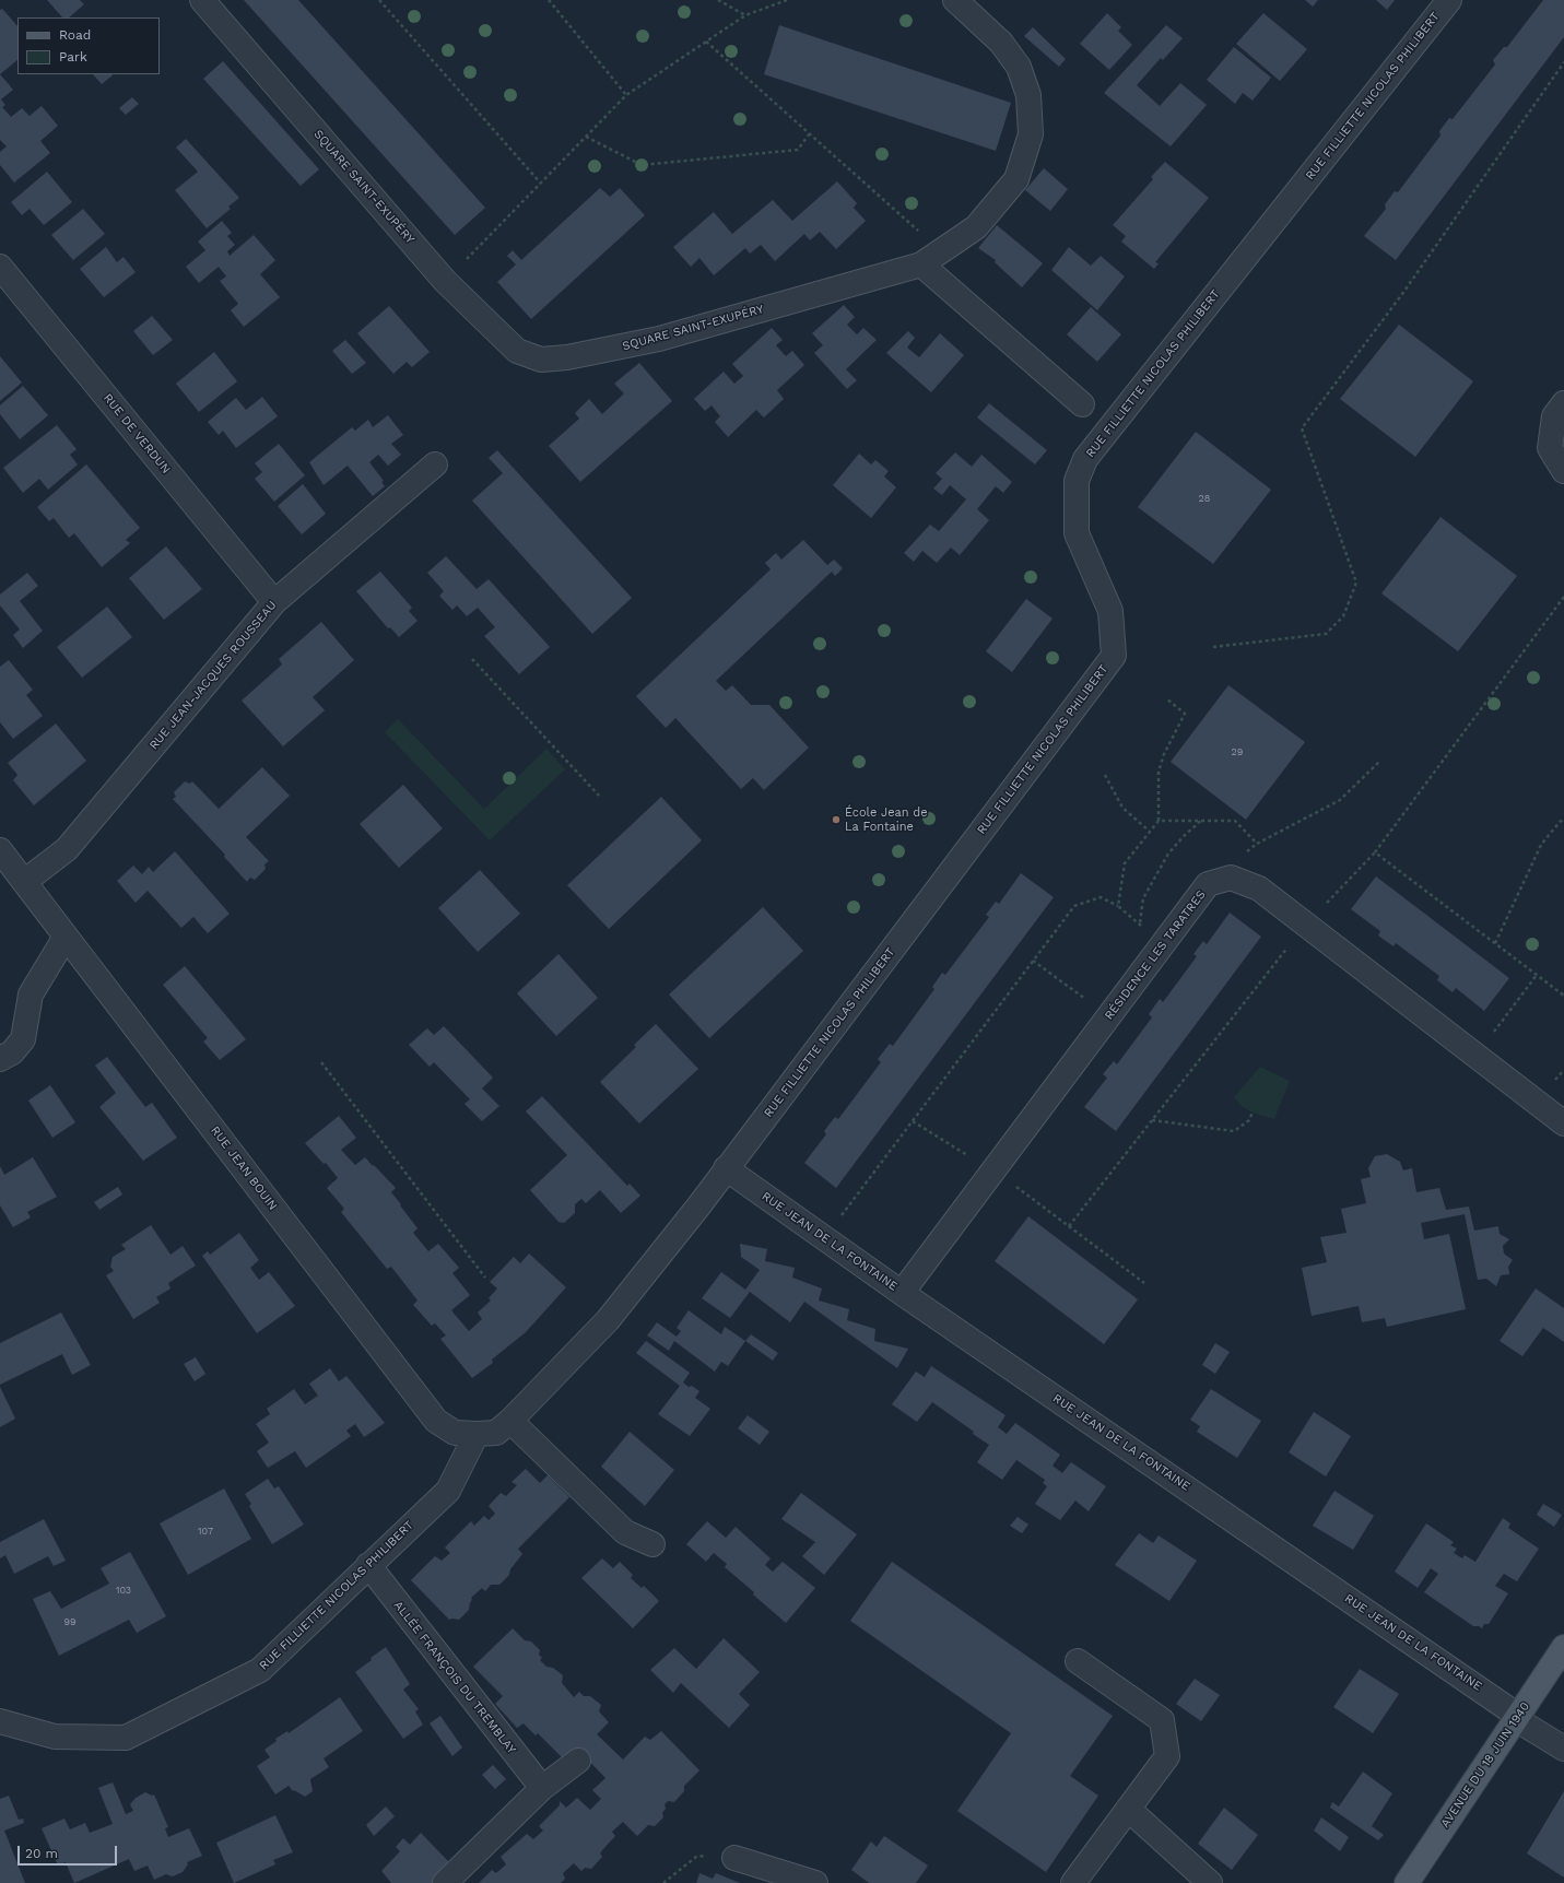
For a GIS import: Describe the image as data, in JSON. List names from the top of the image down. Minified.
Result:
{"streets":{"main road":["AVENUE DU 18 JUIN 1940"],"street":["RUE FILLIETTE NICOLAS PHILIBERT","SQUARE SAINT-EXUPÉRY","RUE DE VERDUN","RUE JEAN-JACQUES ROUSSEAU","RÉSIDENCE LES TARATRES","RUE JEAN BOUIN","RUE JEAN DE LA FONTAINE","ALLÉE FRANÇOIS DU TREMBLAY"]},"crossings":[["RUE FILLIETTE NICOLAS PHILIBERT","RUE JEAN BOUIN"],["RUE FILLIETTE NICOLAS PHILIBERT","RUE JEAN DE LA FONTAINE"],["RUE FILLIETTE NICOLAS PHILIBERT","ALLÉE FRANÇOIS DU TREMBLAY"],["RUE DE VERDUN","RUE JEAN-JACQUES ROUSSEAU"],["RUE JEAN-JACQUES ROUSSEAU","RUE JEAN BOUIN"],["RÉSIDENCE LES TARATRES","RUE JEAN DE LA FONTAINE"],["RUE JEAN DE LA FONTAINE","AVENUE DU 18 JUIN 1940"]],"places":["École Jean de La Fontaine"],"house_numbers":["28","29","107","103","99"],"legend":["Road","Park"],"scale_bar":"20 m"}
